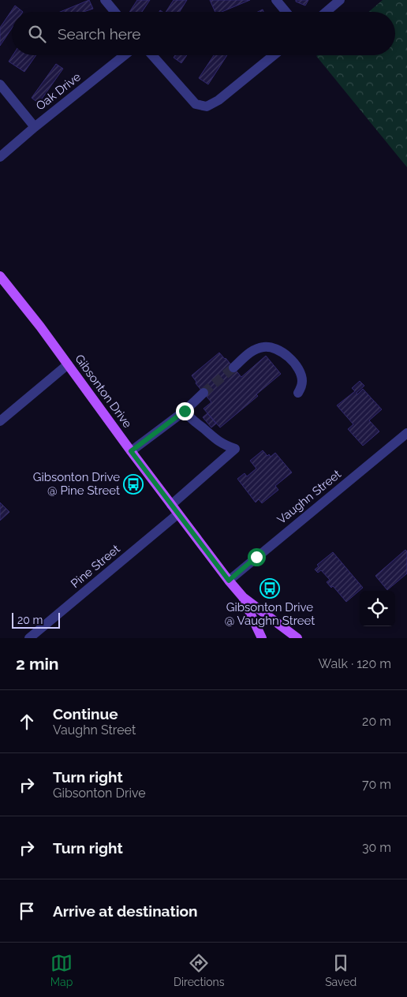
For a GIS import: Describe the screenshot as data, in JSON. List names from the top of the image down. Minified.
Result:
{"streets":{"main road":["Gibsonton Drive"],"street":["Oak Drive","Vaughn Street","Pine Street"]},"crossings":[["Gibsonton Drive","Vaughn Street"],["Gibsonton Drive","Pine Street"]],"places":{"bus stop":["Gibsonton Drive @ Pine Street","Gibsonton Drive @ Vaughn Street"]},"scale_bar":"20 m","page":{"search":"Search here","scale":"20 m","heading":["2 min","Walk · 120 m"],"list":[["Continue","Vaughn Street","20 m"],["Turn right","Gibsonton Drive","70 m"],["Turn right","30 m"],"Arrive at destination"],"nav":["Map","Directions","Saved"]}}
